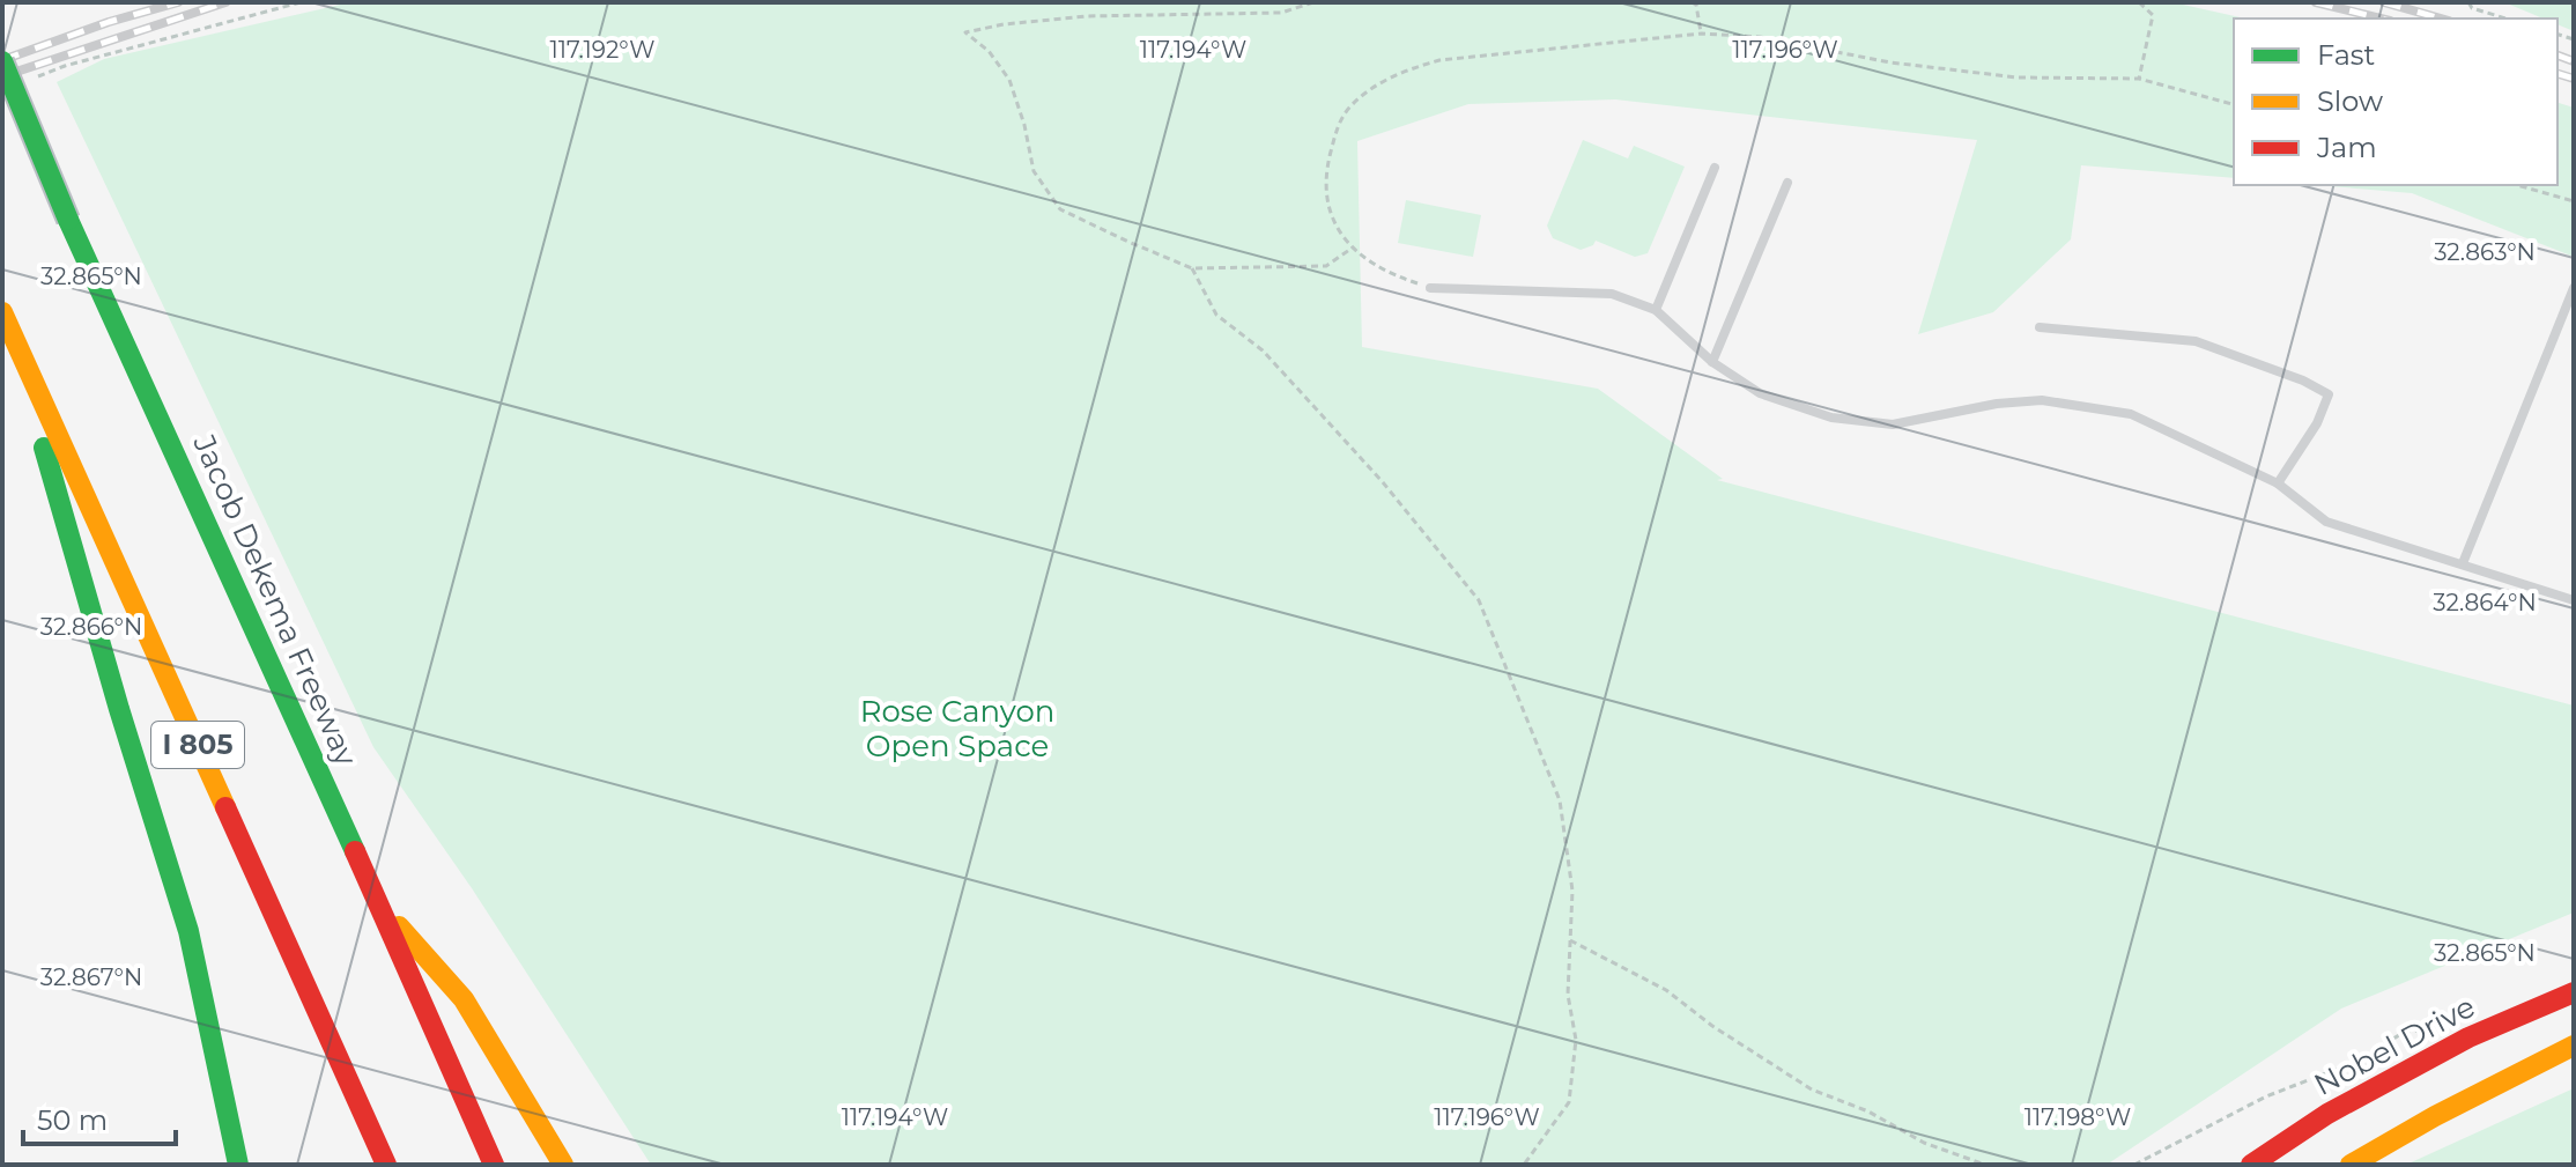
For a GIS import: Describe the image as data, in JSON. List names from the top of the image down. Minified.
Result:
{"streets":{"main road":["Jacob Dekema Freeway","I 805","Nobel Drive"]},"parks":["Rose Canyon Open Space"],"legend":["Fast","Slow","Jam"],"scale_bar":"50 m","coordinates":["117.192°W","117.194°W","117.196°W","32.863°N","32.865°N","32.864°N","32.866°N","32.867°N","117.198°W"]}
